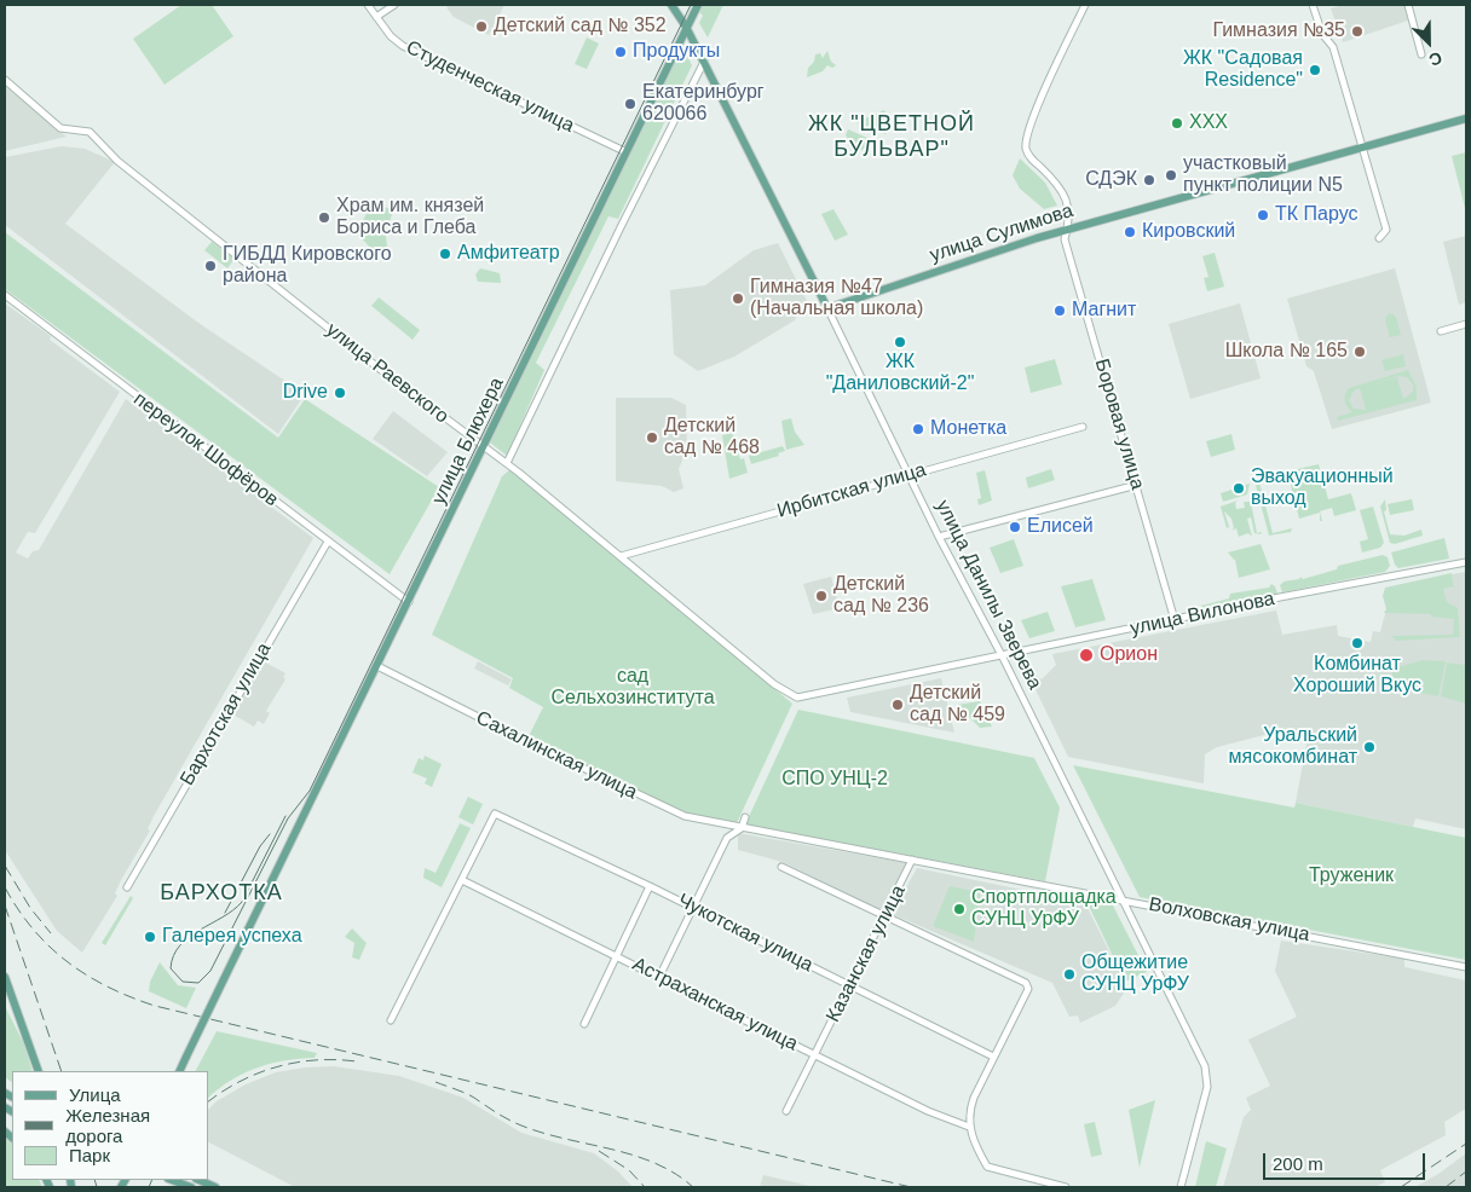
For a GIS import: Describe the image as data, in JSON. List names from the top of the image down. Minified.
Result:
{"streets":{"main road":["улица Сулимова","улица Блюхера","улица Данилы Зверева"],"street":["Студенческая улица","улица Раевского","Боровая улица","переулок Шофёров","Ирбитская улица","улица Вилонова","Бархотская улица","Сахалинская улица","Волховская улица","Чукотская улица","Казанская улица","Астраханская улица"]},"crossings":[["Студенческая улица","улица Блюхера"],["улица Сулимова","Боровая улица"],["улица Сулимова","улица Данилы Зверева"],["улица Раевского","улица Блюхера"],["улица Раевского","Ирбитская улица"],["улица Раевского","улица Вилонова"],["Боровая улица","улица Вилонова"],["улица Блюхера","переулок Шофёров"],["улица Блюхера","улица Данилы Зверева"],["улица Блюхера","Сахалинская улица"],["переулок Шофёров","Бархотская улица"],["Ирбитская улица","улица Данилы Зверева"],["улица Данилы Зверева","улица Вилонова"],["улица Данилы Зверева","Волховская улица"],["Сахалинская улица","Волховская улица"],["Волховская улица","Казанская улица"],["Чукотская улица","Казанская улица"],["Чукотская улица","Астраханская улица"],["Казанская улица","Астраханская улица"]],"districts":["ЖК \"ЦВЕТНОЙ БУЛЬВАР\"","БАРХОТКА"],"parks":["сад Сельхозинститута","СПО УНЦ-2","Труженик"],"places":["Детский сад № 352","Гимназия №35","Продукты","ЖК \"Садовая Residence\"","Екатеринбург 620066","XXX","участковый пункт полиции N5","СДЭК","ТК Парус","Храм им. князей Бориса и Глеба","Кировский","Амфитеатр","ГИБДД Кировского района","Гимназия №47 (Начальная школа)","Магнит","ЖК \"Даниловский-2\"","Школа № 165","Drive","Монетка","Детский сад № 468","Эвакуационный выход","Елисей","Детский сад № 236","Комбинат Хороший Вкус","Орион","Детский сад № 459","Уральский мясокомбинат","Спортплощадка СУНЦ УрФУ","Галерея успеха","Общежитие СУНЦ УрФУ"],"legend":["Улица","Железная дорога","Парк"],"scale_bar":"200 m","north":"bottom right"}
